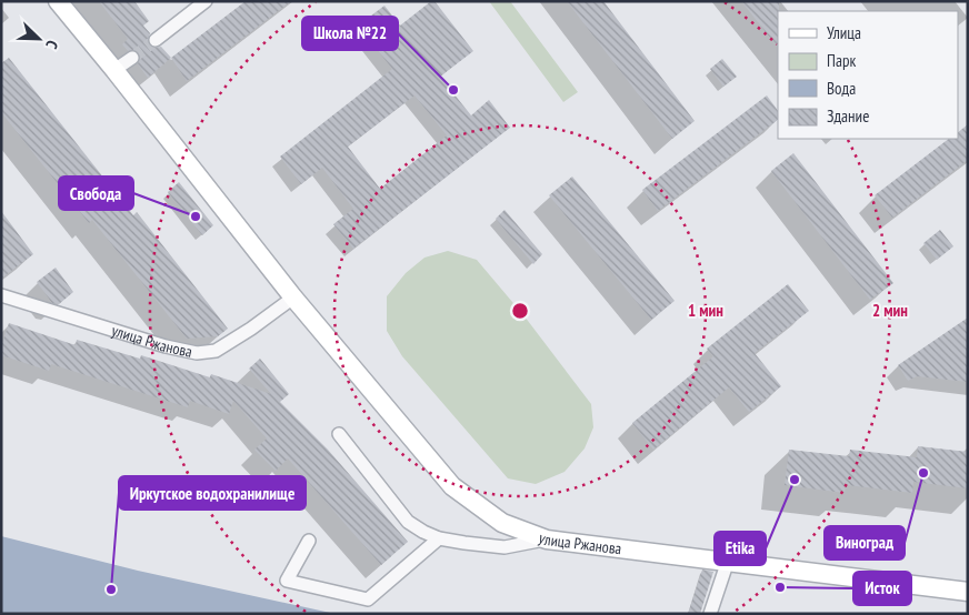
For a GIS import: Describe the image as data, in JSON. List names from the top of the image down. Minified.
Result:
{"streets":{"street":["улица Ржанова"]},"places":["Школа №22","Свобода","Виноград","Etika","Исток","Иркутское водохранилище"],"legend":["Улица","Парк","Вода","Здание"],"north":"bottom right","rings":["1 мин","2 мин"]}
